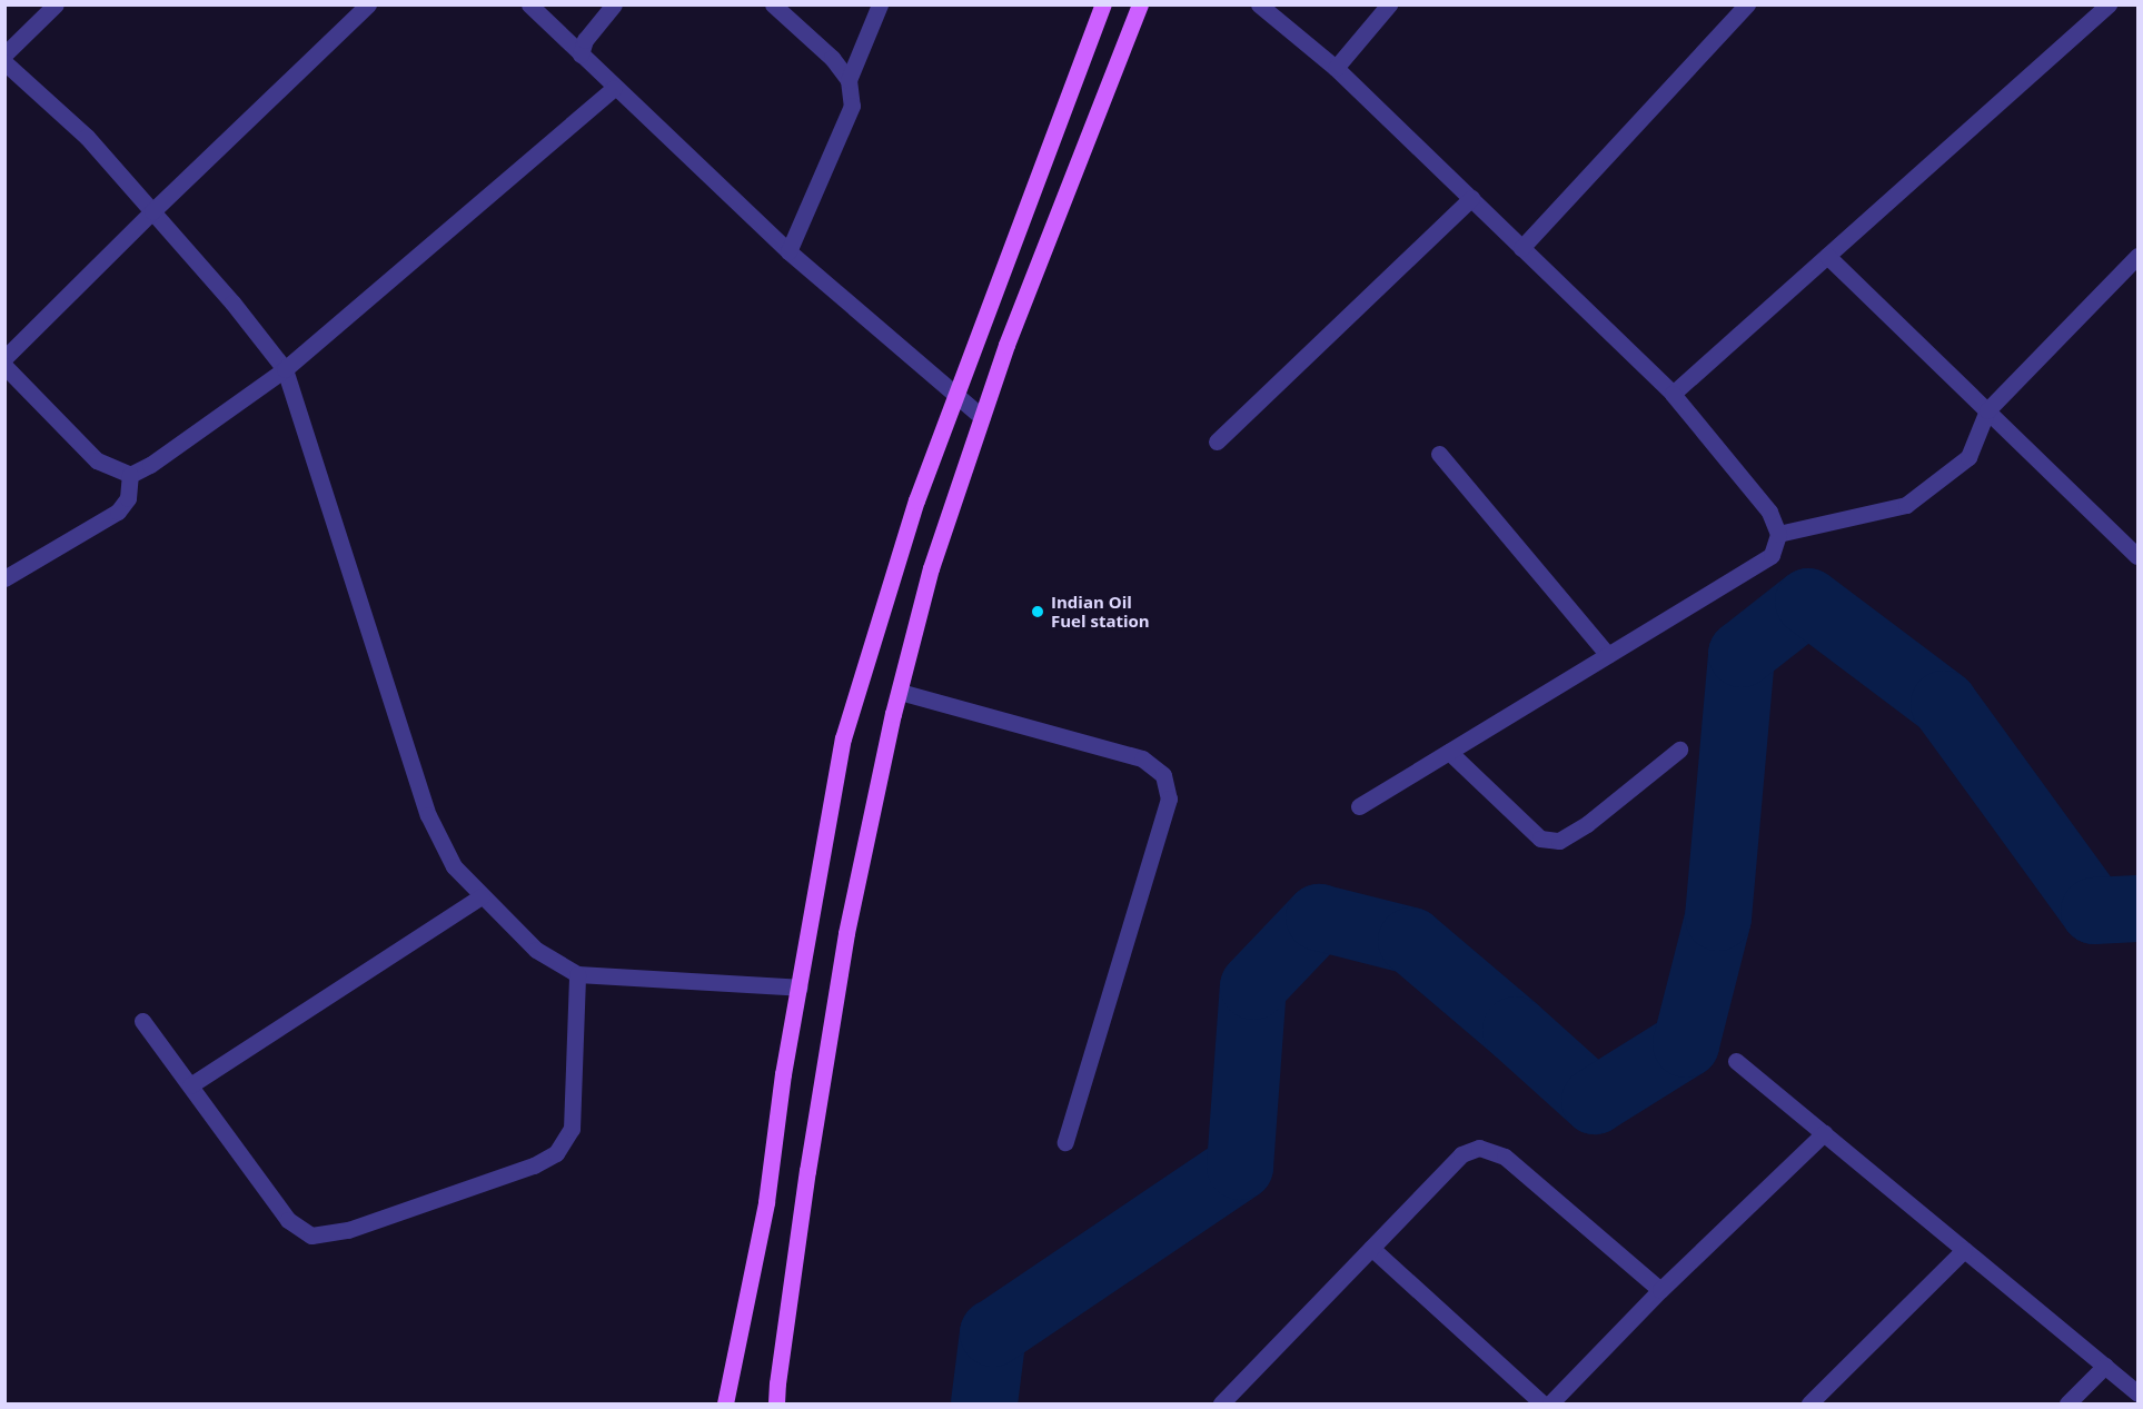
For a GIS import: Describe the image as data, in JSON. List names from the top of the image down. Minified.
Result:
{"places":["Indian Oil Fuel station"]}
